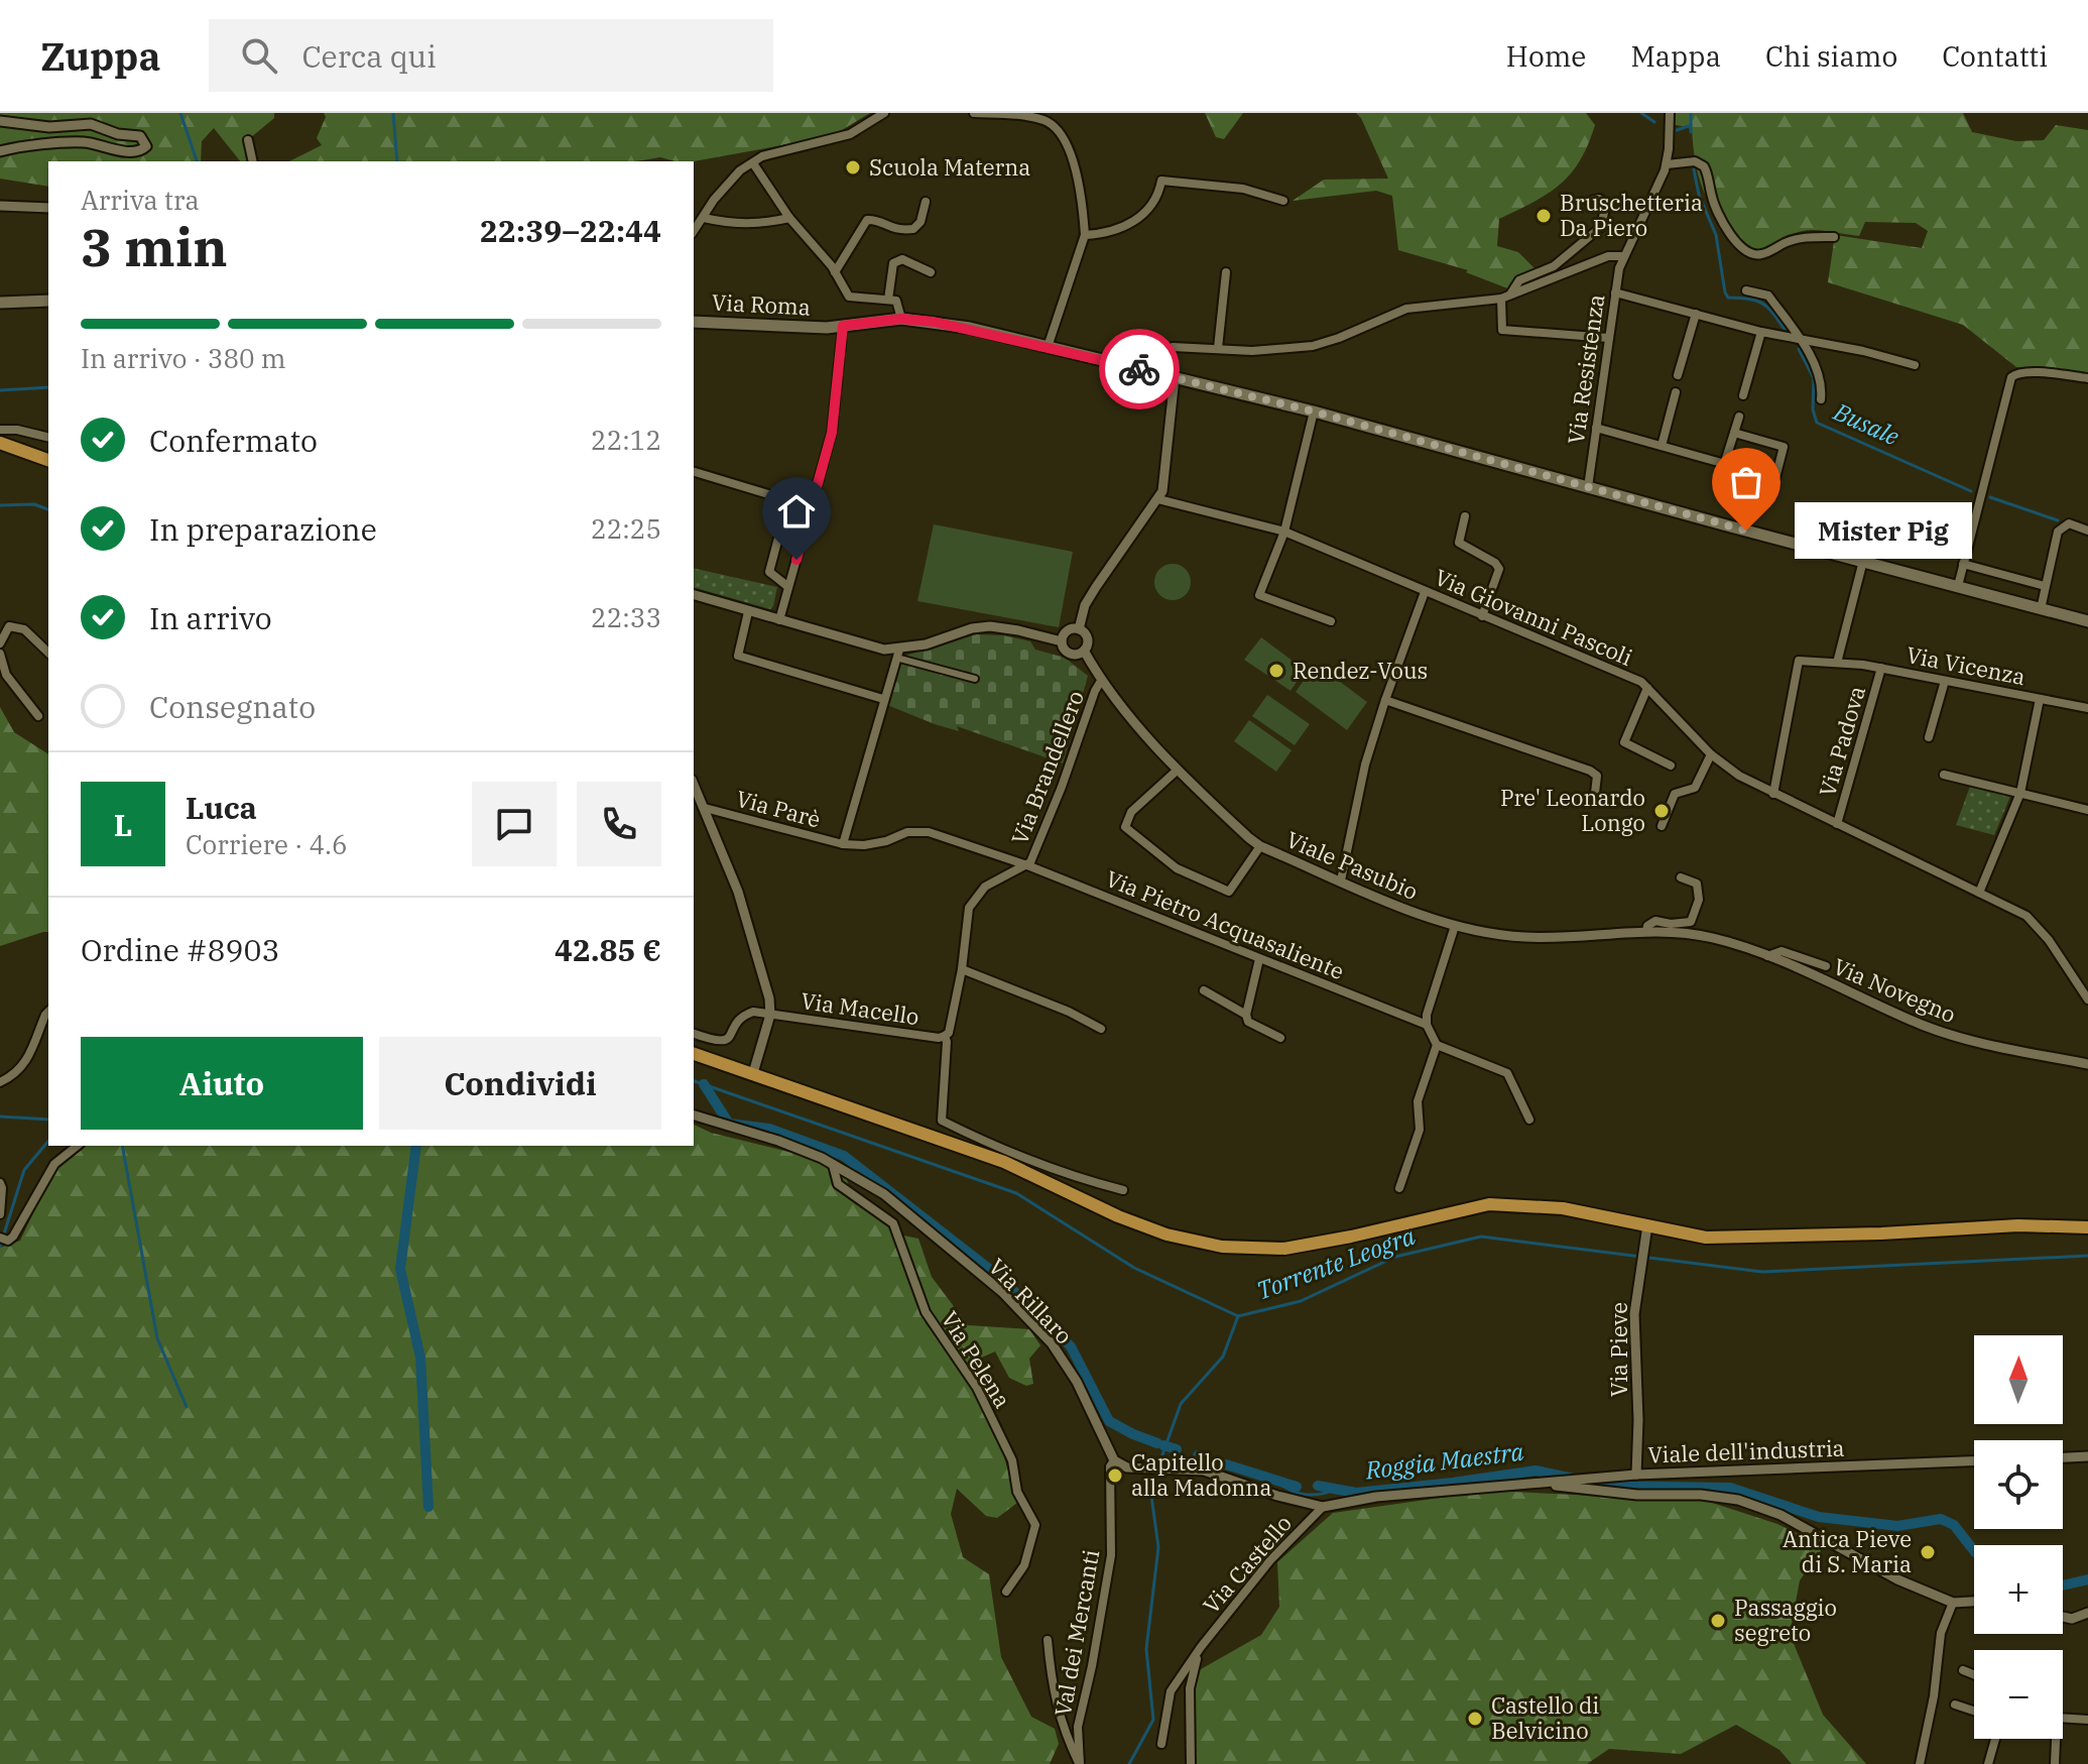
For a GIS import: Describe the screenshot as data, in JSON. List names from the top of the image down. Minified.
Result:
{"streets":{"main road":["Via Roma"],"street":["Via Resistenza","Via Giovanni Pascoli","Via Vicenza","Via Padova","Via Brandellero","Via Parè","Viale Pasubio","Via Pietro Acquasaliente","Via Novegno","Via Macello","Via Rillaro","Via Pieve","Via Pelena","Viale dell'industria","Via Castello","Val dei Mercanti"]},"crossings":[["Via Roma","Via Resistenza"],["Via Giovanni Pascoli","Via Vicenza"],["Via Giovanni Pascoli","Via Padova"],["Via Vicenza","Via Padova"],["Via Brandellero","Viale Pasubio"],["Via Brandellero","Via Pietro Acquasaliente"],["Via Brandellero","Via Macello"],["Via Parè","Via Pietro Acquasaliente"],["Viale Pasubio","Via Novegno"],["Via Rillaro","Via Pelena"],["Via Rillaro","Val dei Mercanti"],["Via Pieve","Viale dell'industria"],["Viale dell'industria","Via Castello"]],"water":["Busale","Torrente Leogra","Roggia Maestra"],"places":["Scuola Materna","Bruschetteria Da Piero","Mister Pig","Rendez-Vous","Pre' Leonardo Longo","Capitello alla Madonna","Antica Pieve di S. Maria","Passaggio segreto","Castello di Belvicino"],"north":"top","page":{"header":"Zuppa","search":"Cerca qui","nav":["Home","Mappa","Chi siamo","Contatti"],"heading":["3 min","Arriva tra","22:39–22:44"],"panel":["Luca","Corriere · 4.6","Ordine #8903","42.85 €"],"bar":"In arrivo · 380 m","list":[["Confermato","22:12"],["In preparazione","22:25"],["In arrivo","22:33"],"Consegnato"],"bubble":"Mister Pig","round":"L","buttons":["Aiuto","Condividi"],"map_buttons":["+","−"]}}
